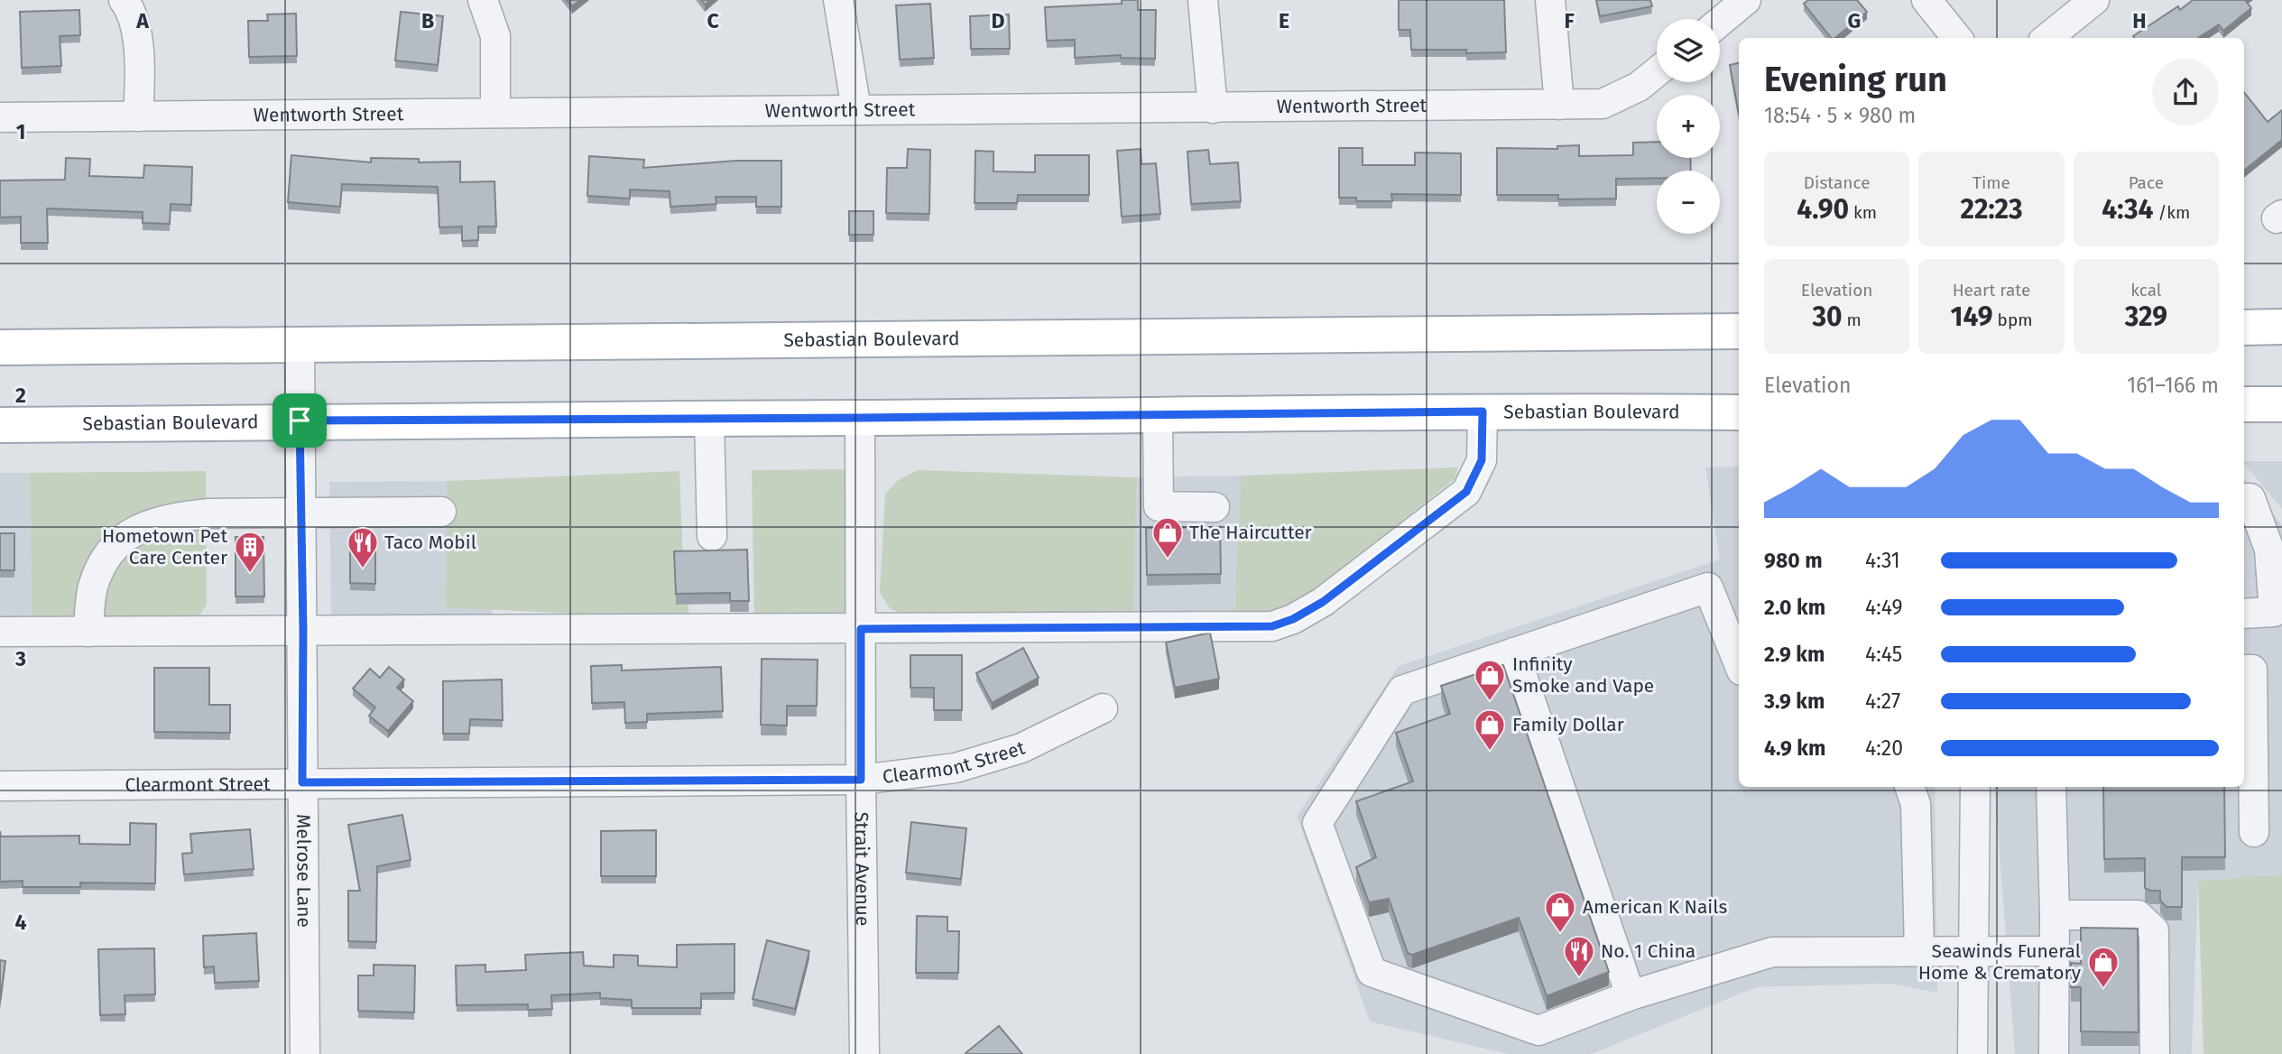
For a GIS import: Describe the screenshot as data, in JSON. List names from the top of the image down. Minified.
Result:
{"streets":{"main road":["Sebastian Boulevard"],"street":["Wentworth Street","Clearmont Street","Strait Avenue","Melrose Lane"]},"crossings":[["Sebastian Boulevard","Strait Avenue"],["Sebastian Boulevard","Melrose Lane"],["Clearmont Street","Strait Avenue"],["Clearmont Street","Melrose Lane"]],"places":{"shop":["The Haircutter","Infinity Smoke and Vape","Family Dollar","American K Nails","Seawinds Funeral Home & Crematory"],"restaurant":["Taco Mobil","No. 1 China"],"building":["Hometown Pet Care Center"]},"page":{"map_buttons":["+","−"],"heading":["Evening run","18:54 · 5 × 980 m"],"stats":[["Distance","4.90 km"],["Time","22:23"],["Pace","4:34 /km"],["Elevation","30 m"],["Heart rate","149 bpm"],["kcal","329"]],"chart":["Elevation","161–166 m"],"list":[{"name":"980 m","note":"4:31"},{"name":"2.0 km","note":"4:49"},{"name":"2.9 km","note":"4:45"},{"name":"3.9 km","note":"4:27"},{"name":"4.9 km","note":"4:20"}]},"grid":{"columns":["A","B","C","D","E","F","G","H"],"rows":["1","2","3","4"]}}
